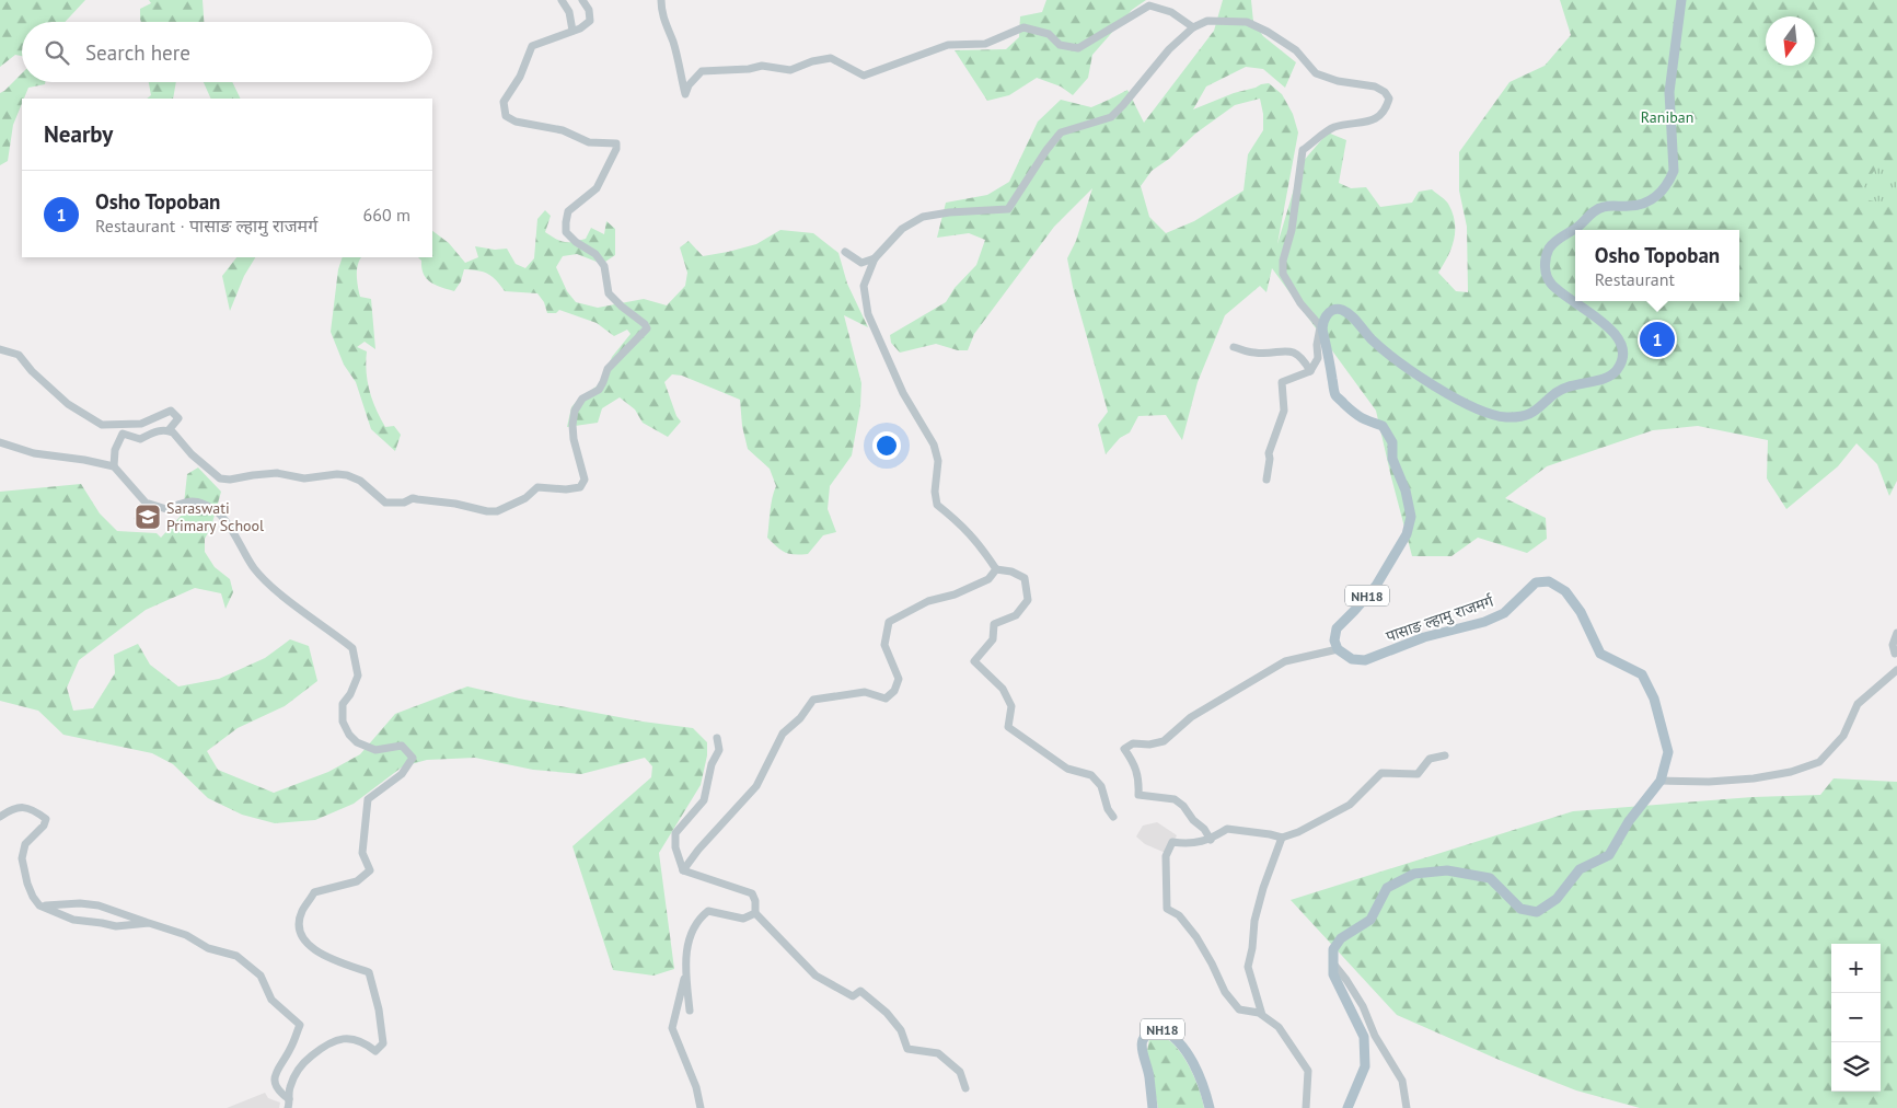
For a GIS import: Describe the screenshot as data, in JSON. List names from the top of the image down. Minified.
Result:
{"streets":{"main road":["NH18","पासाङ ल्हामु राजमर्ग"]},"crossings":[["NH18","पासाङ ल्हामु राजमर्ग"]],"parks":["Raniban"],"places":{"school or university":["Saraswati Primary School"]},"north":"bottom","page":{"search":"Search here","heading":"Nearby","list":[{"mark":"1","name":"Osho Topoban","note":"Restaurant · पासाङ ल्हामु राजमर्ग","value":"660 m"}],"popup":["Osho Topoban","Restaurant"],"pins":"1","map_buttons":["+","−"]}}
